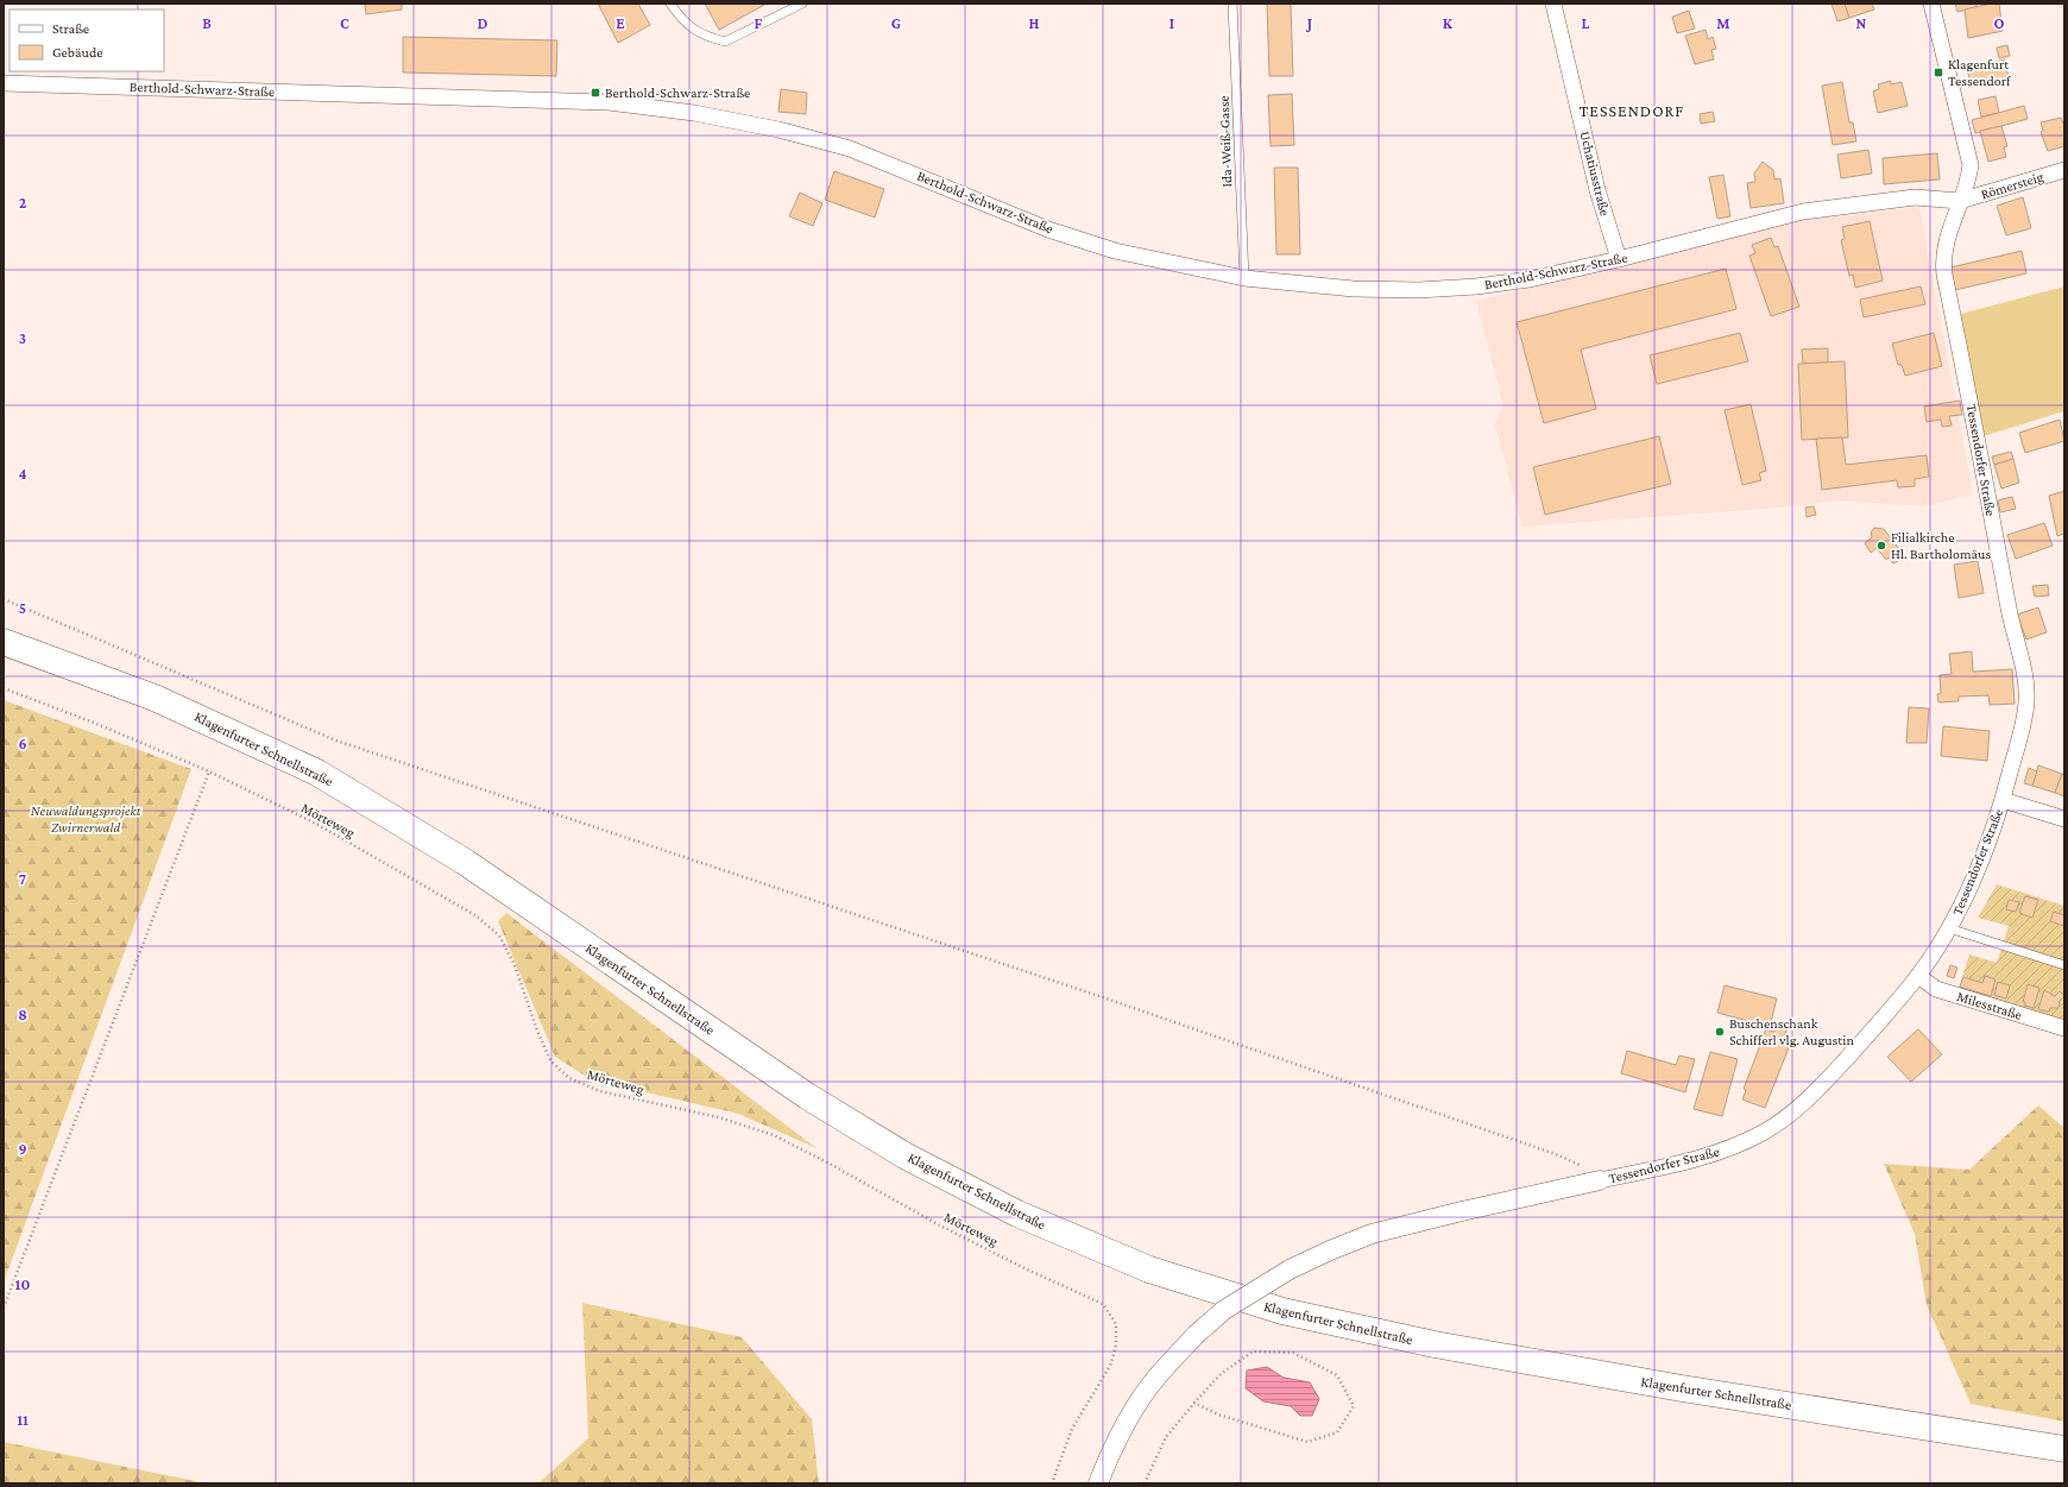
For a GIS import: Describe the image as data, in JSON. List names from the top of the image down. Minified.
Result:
{"streets":{"highway":["Klagenfurter Schnellstraße"],"street":["Berthold-Schwarz-Straße","Uchatiusstraße","Römersteig","Tessendorfer Straße","Milesstraße"],"lane":["Ida-Weiß-Gasse"],"path":["Mörteweg"]},"crossings":[["Berthold-Schwarz-Straße","Ida-Weiß-Gasse"],["Berthold-Schwarz-Straße","Uchatiusstraße"],["Berthold-Schwarz-Straße","Römersteig"],["Berthold-Schwarz-Straße","Tessendorfer Straße"],["Römersteig","Tessendorfer Straße"],["Tessendorfer Straße","Milesstraße"]],"districts":["TESSENDORF"],"parks":["Neuwaldungsprojekt Zwirnerwald"],"places":{"transit":["Klagenfurt Tessendorf","Berthold-Schwarz-Straße"],"other":["Filialkirche Hl. Bartholomäus","Buschenschank Schifferl vlg. Augustin"]},"legend":["Straße","Gebäude"],"grid":{"columns":["B","C","D","E","F","G","H","I","J","K","L","M","N","O"],"rows":["2","3","4","5","6","7","8","9","10","11"]}}
